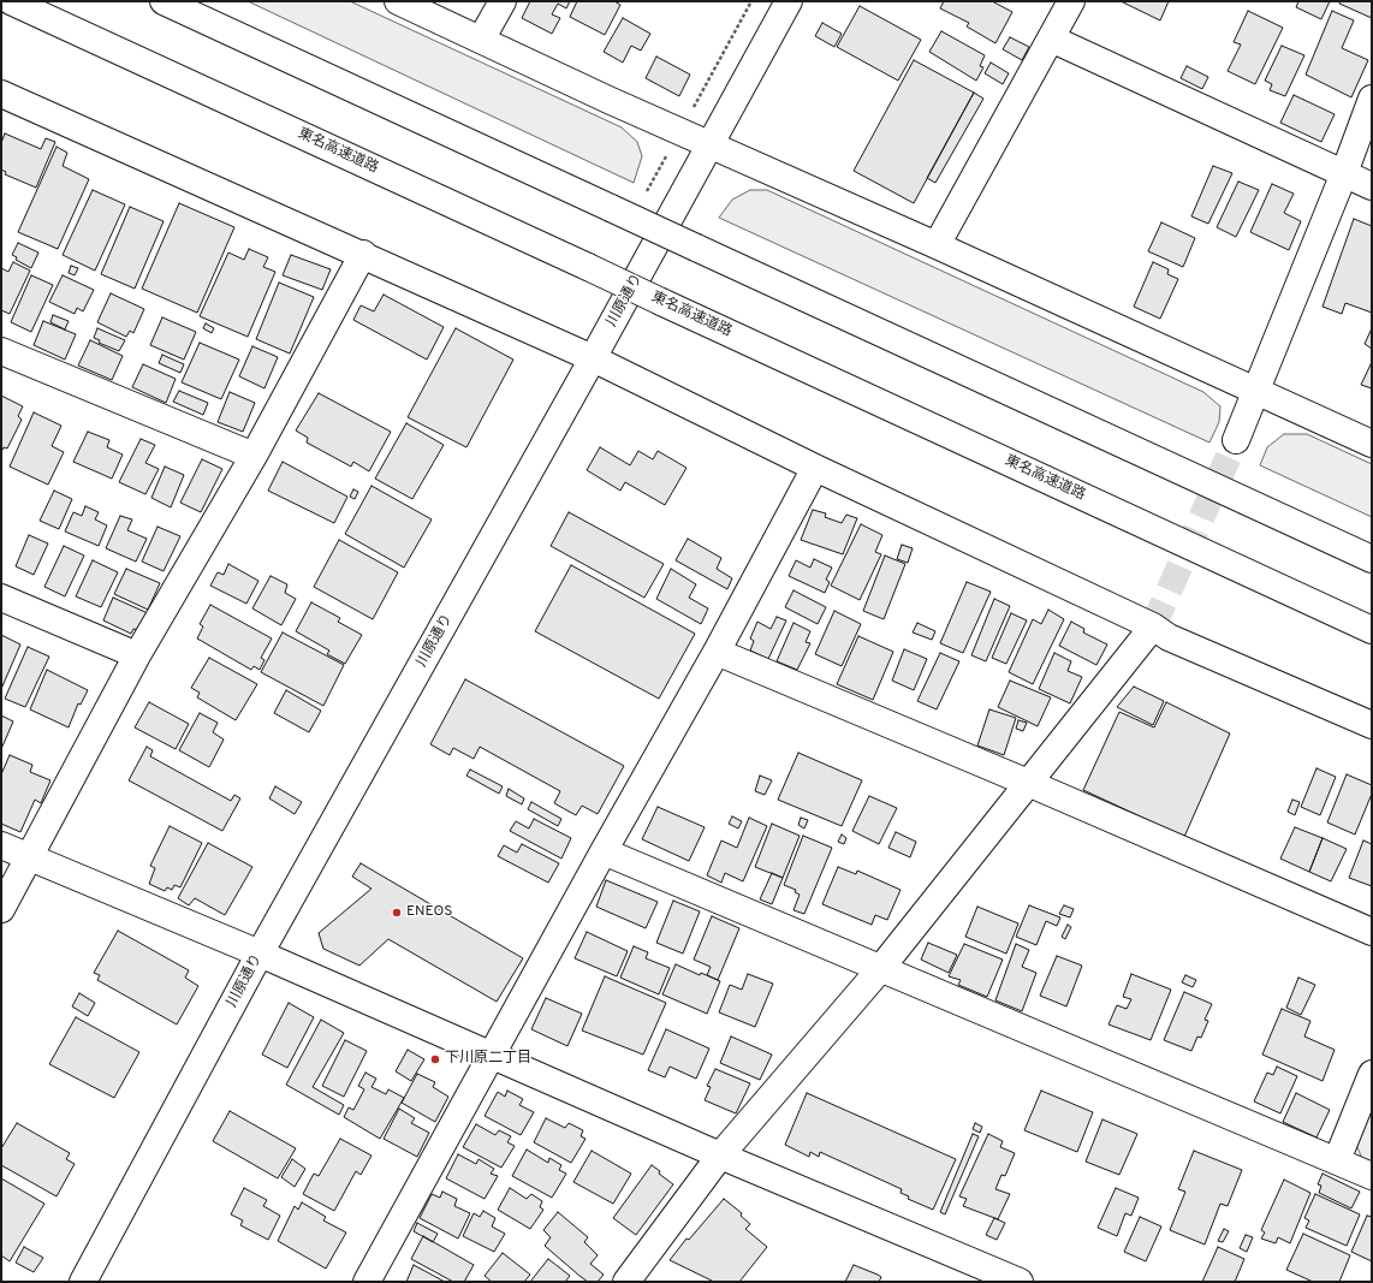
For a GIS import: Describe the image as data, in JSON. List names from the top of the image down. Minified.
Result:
{"streets":{"main road":["東名高速道路","川原通り"]},"places":["ENEOS","下川原二丁目"]}
